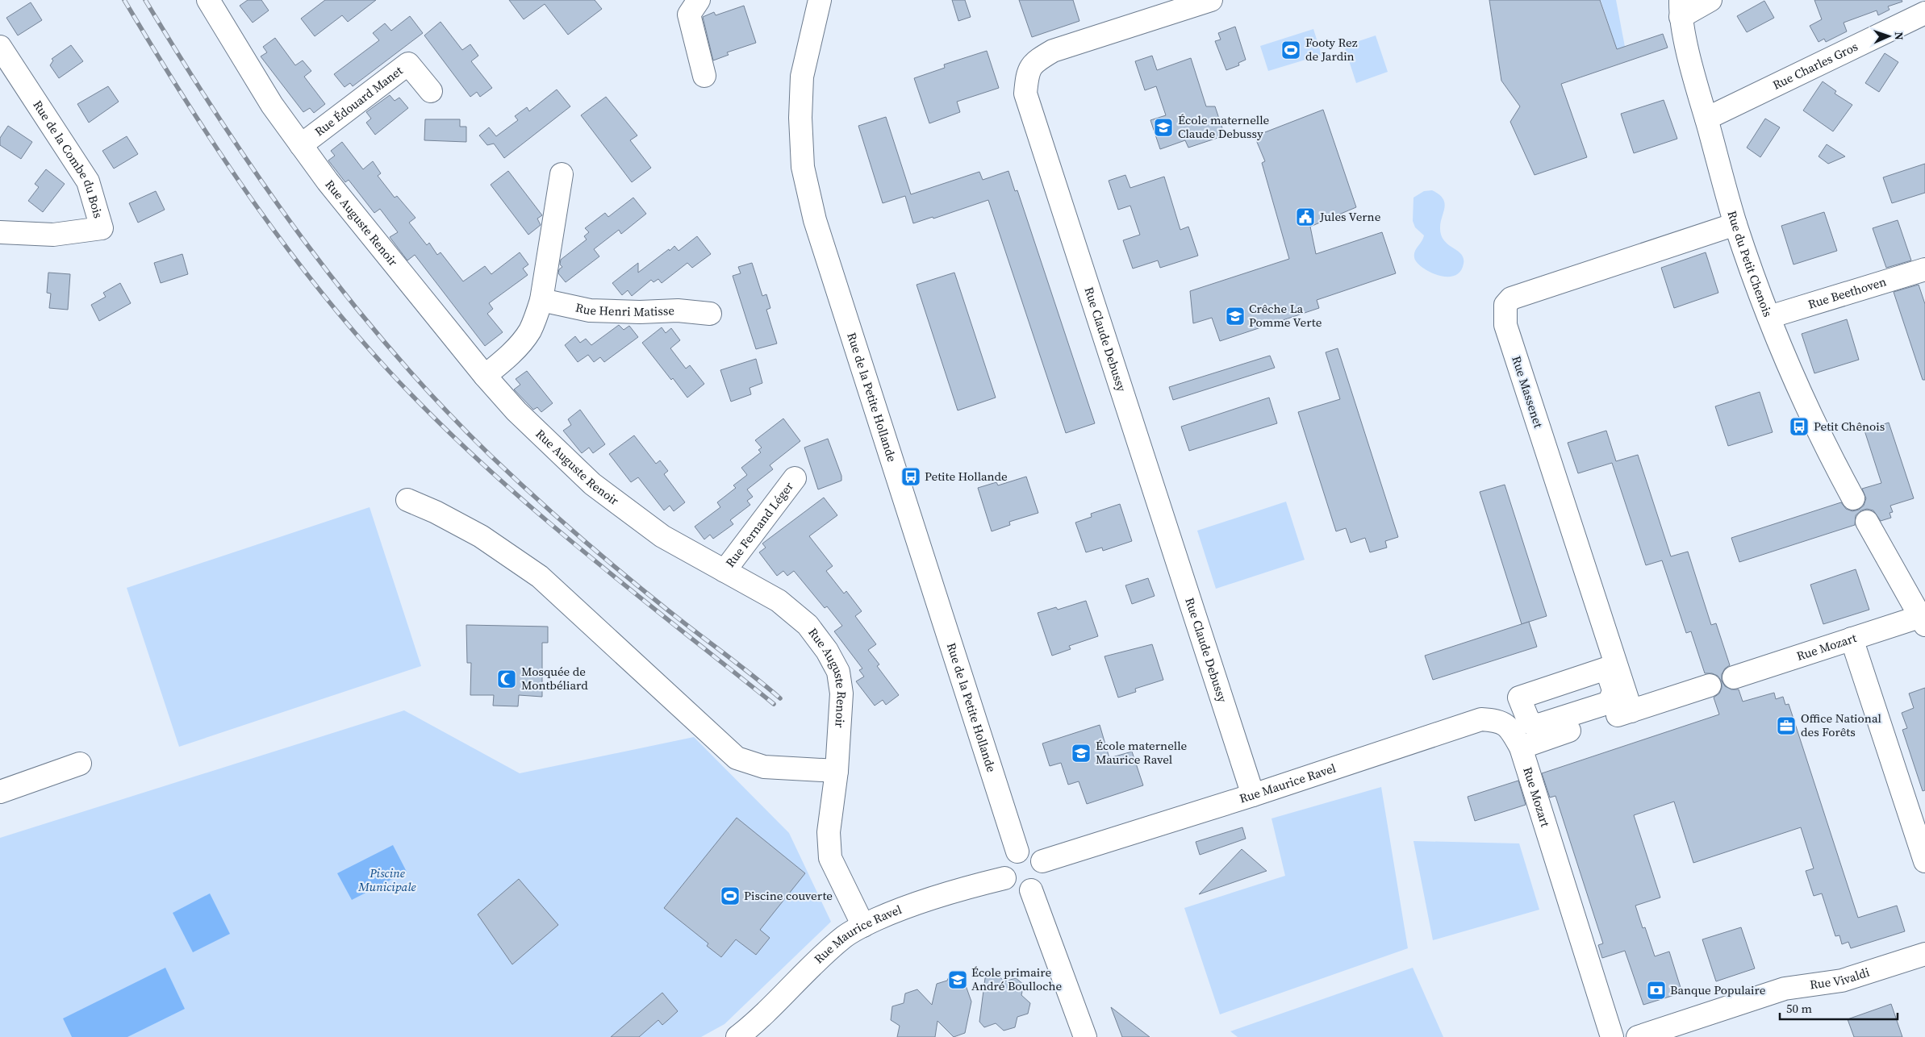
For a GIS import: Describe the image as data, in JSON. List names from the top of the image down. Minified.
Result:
{"streets":{"street":["Rue Charles Gros","Rue Édouard Manet","Rue de la Combe du Bois","Rue Auguste Renoir","Rue du Petit Chenois","Rue Beethoven","Rue Henri Matisse","Rue Claude Debussy","Rue Massenet","Rue de la Petite Hollande","Rue Fernand Léger","Rue Mozart","Rue Maurice Ravel","Rue Vivaldi"]},"crossings":[["Rue Charles Gros","Rue du Petit Chenois"],["Rue Édouard Manet","Rue Auguste Renoir"],["Rue Auguste Renoir","Rue Fernand Léger"],["Rue Auguste Renoir","Rue Maurice Ravel"],["Rue du Petit Chenois","Rue Beethoven"],["Rue du Petit Chenois","Rue Massenet"],["Rue Claude Debussy","Rue Maurice Ravel"],["Rue de la Petite Hollande","Rue Maurice Ravel"],["Rue Mozart","Rue Maurice Ravel"]],"parks":["Piscine Municipale"],"places":{"sports":["Footy Rez de Jardin","Piscine couverte"],"school or university":["École maternelle Claude Debussy","Crêche La Pomme Verte","École maternelle Maurice Ravel","École primaire André Boulloche"],"public building":["Jules Verne"],"bus stop":["Petit Chênois","Petite Hollande"],"mosque":["Mosquée de Montbéliard"],"office":["Office National des Forêts"],"bank":["Banque Populaire"]},"scale_bar":"50 m","north":"right"}
